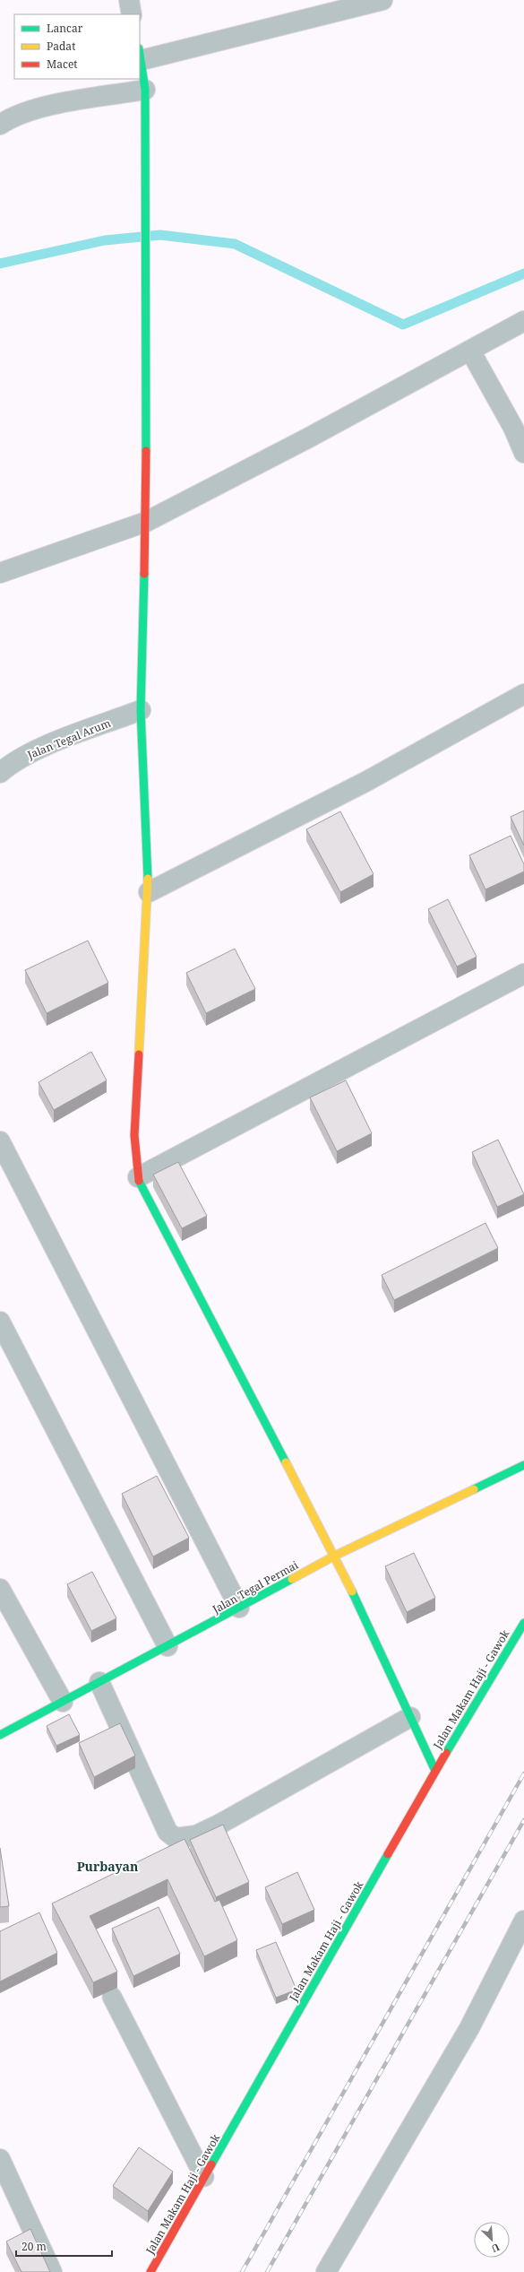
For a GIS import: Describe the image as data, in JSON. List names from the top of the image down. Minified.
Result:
{"streets":{"street":["Jalan Tegal Arum","Jalan Tegal Permai","Jalan Makam Haji - Gawok"]},"districts":["Purbayan"],"legend":["Lancar","Padat","Macet"],"scale_bar":"20 m","north":"bottom right"}
